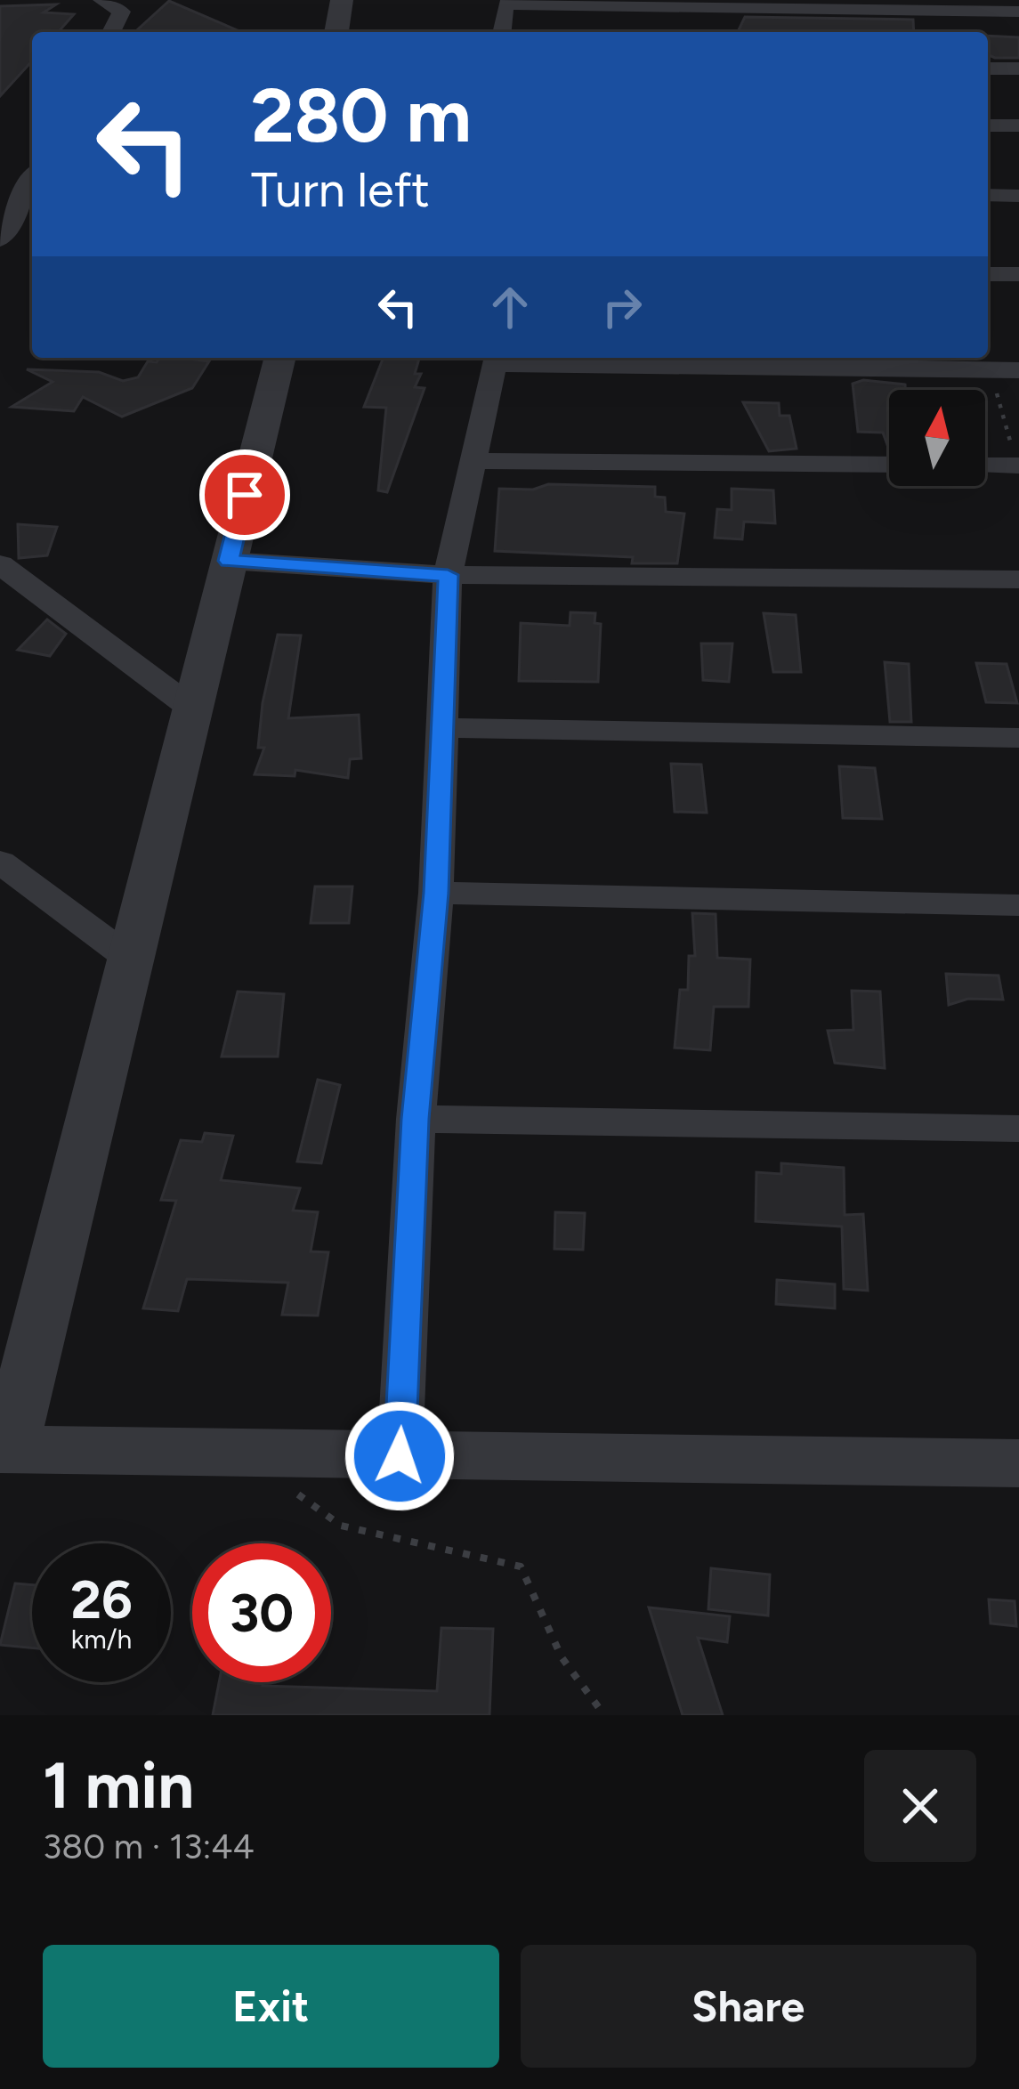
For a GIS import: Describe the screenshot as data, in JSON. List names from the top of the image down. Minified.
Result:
{"north":"top","page":{"turn":["280 m","Turn left"],"speed":"26 km/h","limit":"30","heading":["1 min","380 m · 13:44"],"buttons":["Exit","Share"]}}
